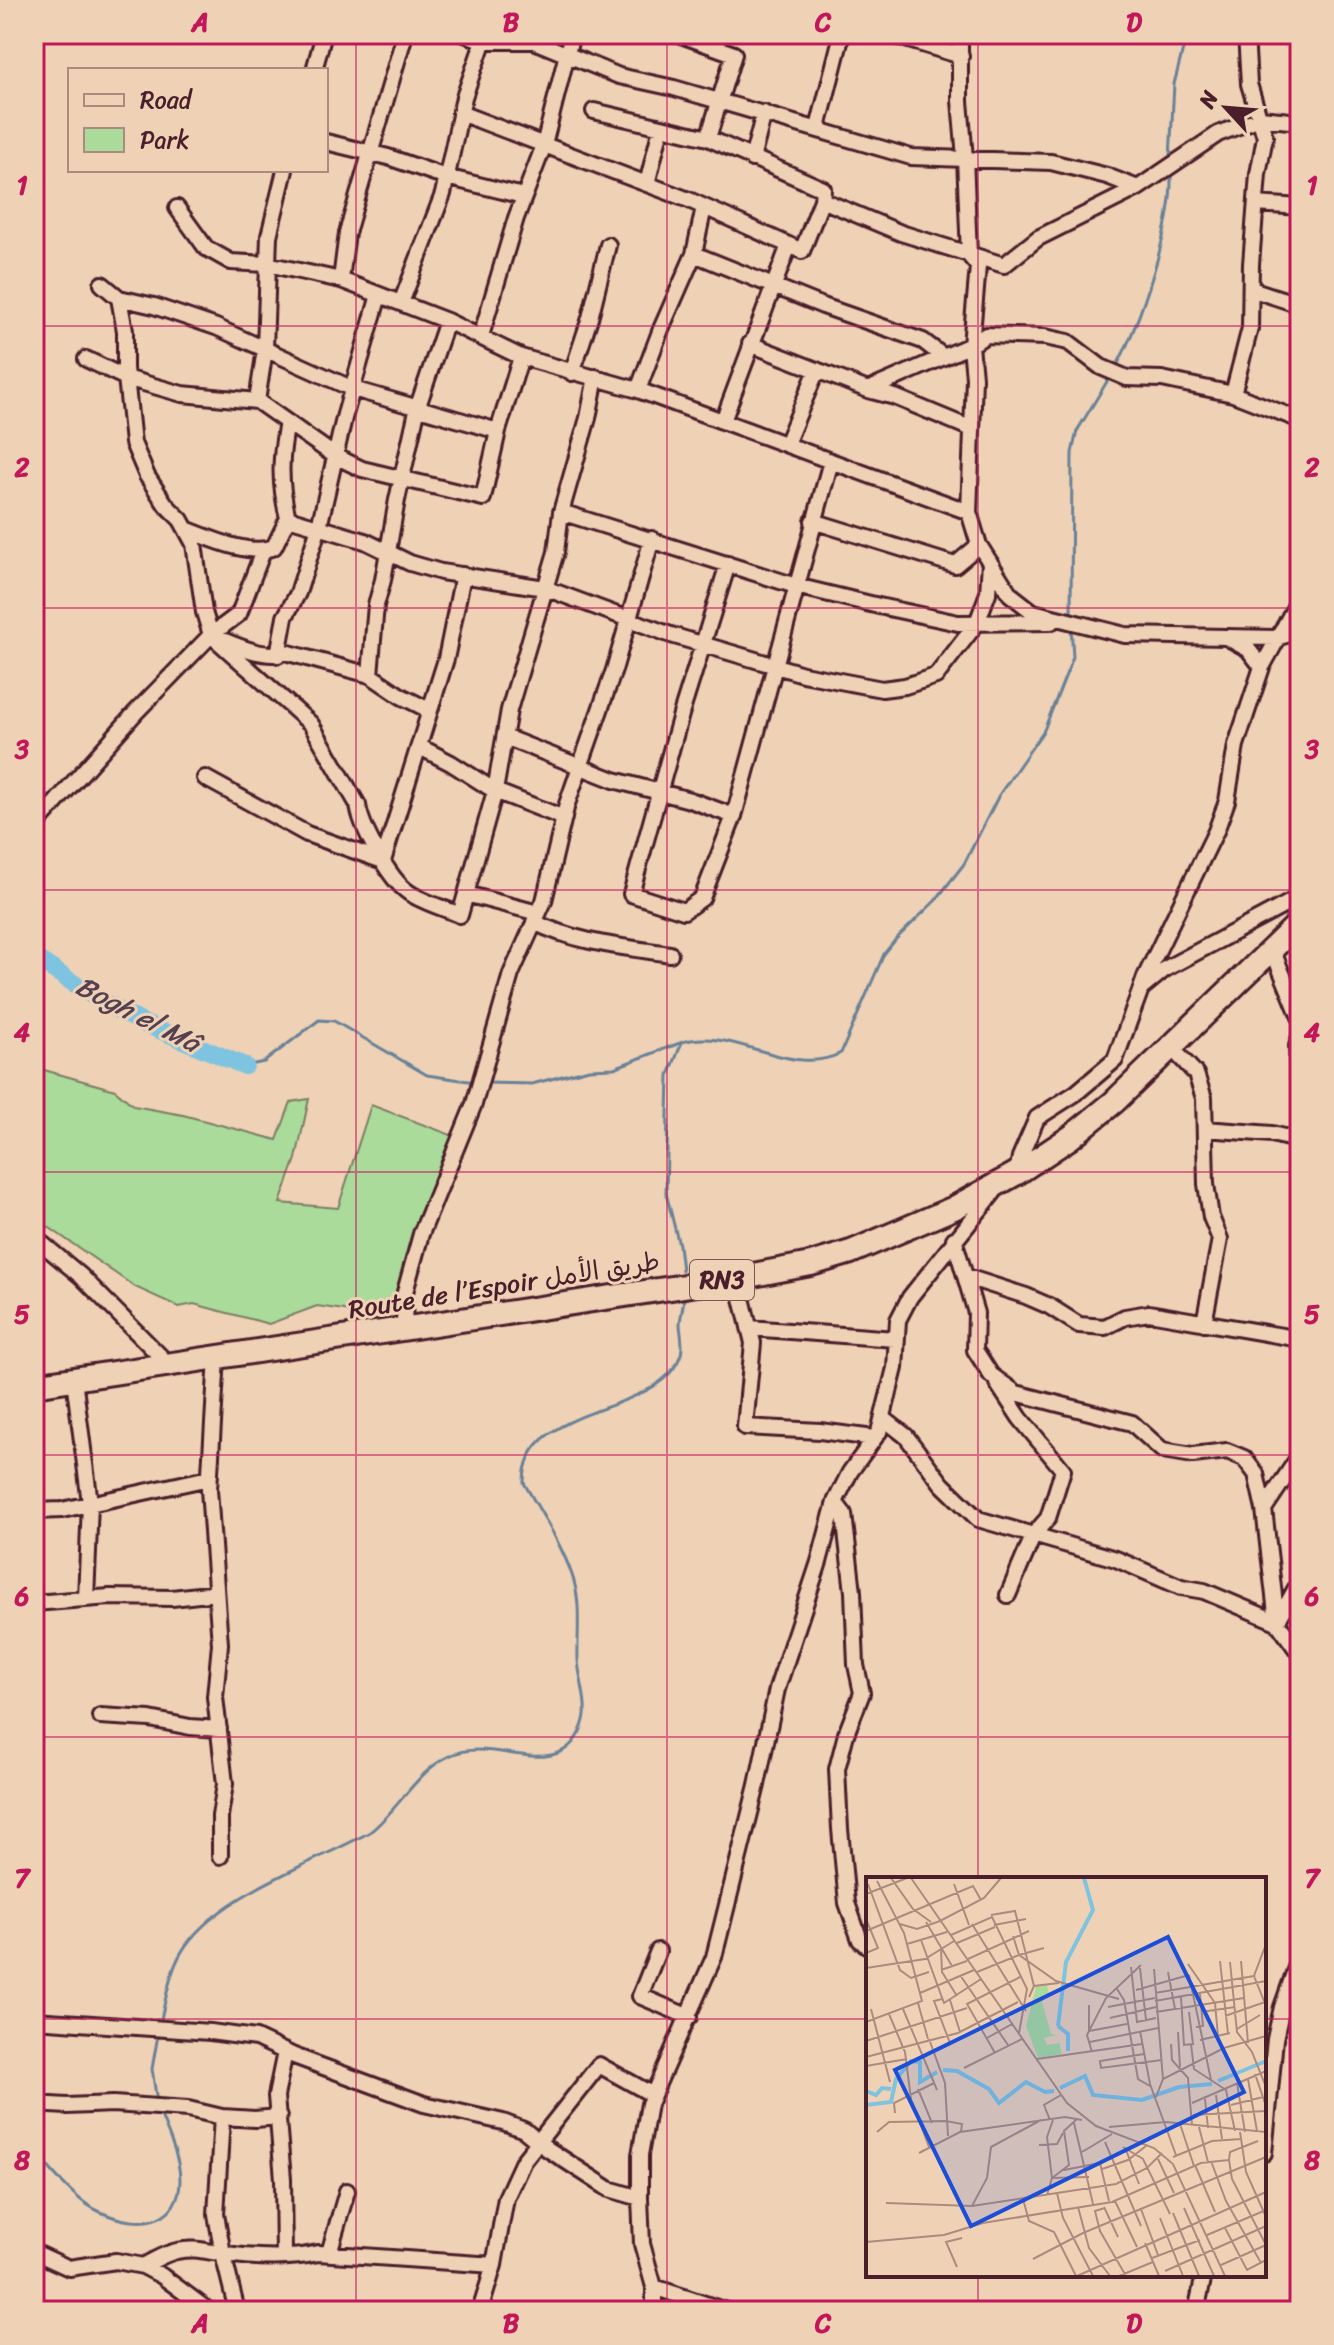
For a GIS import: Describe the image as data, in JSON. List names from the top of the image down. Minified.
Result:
{"streets":{"highway":["RN3","Route de l’Espoir طريق الأمل"]},"water":["Bogh el Mâ"],"legend":["Road","Park"],"north":"top left","grid":{"columns":["A","B","C","D"],"rows":["1","2","3","4","5","6","7","8"]}}
